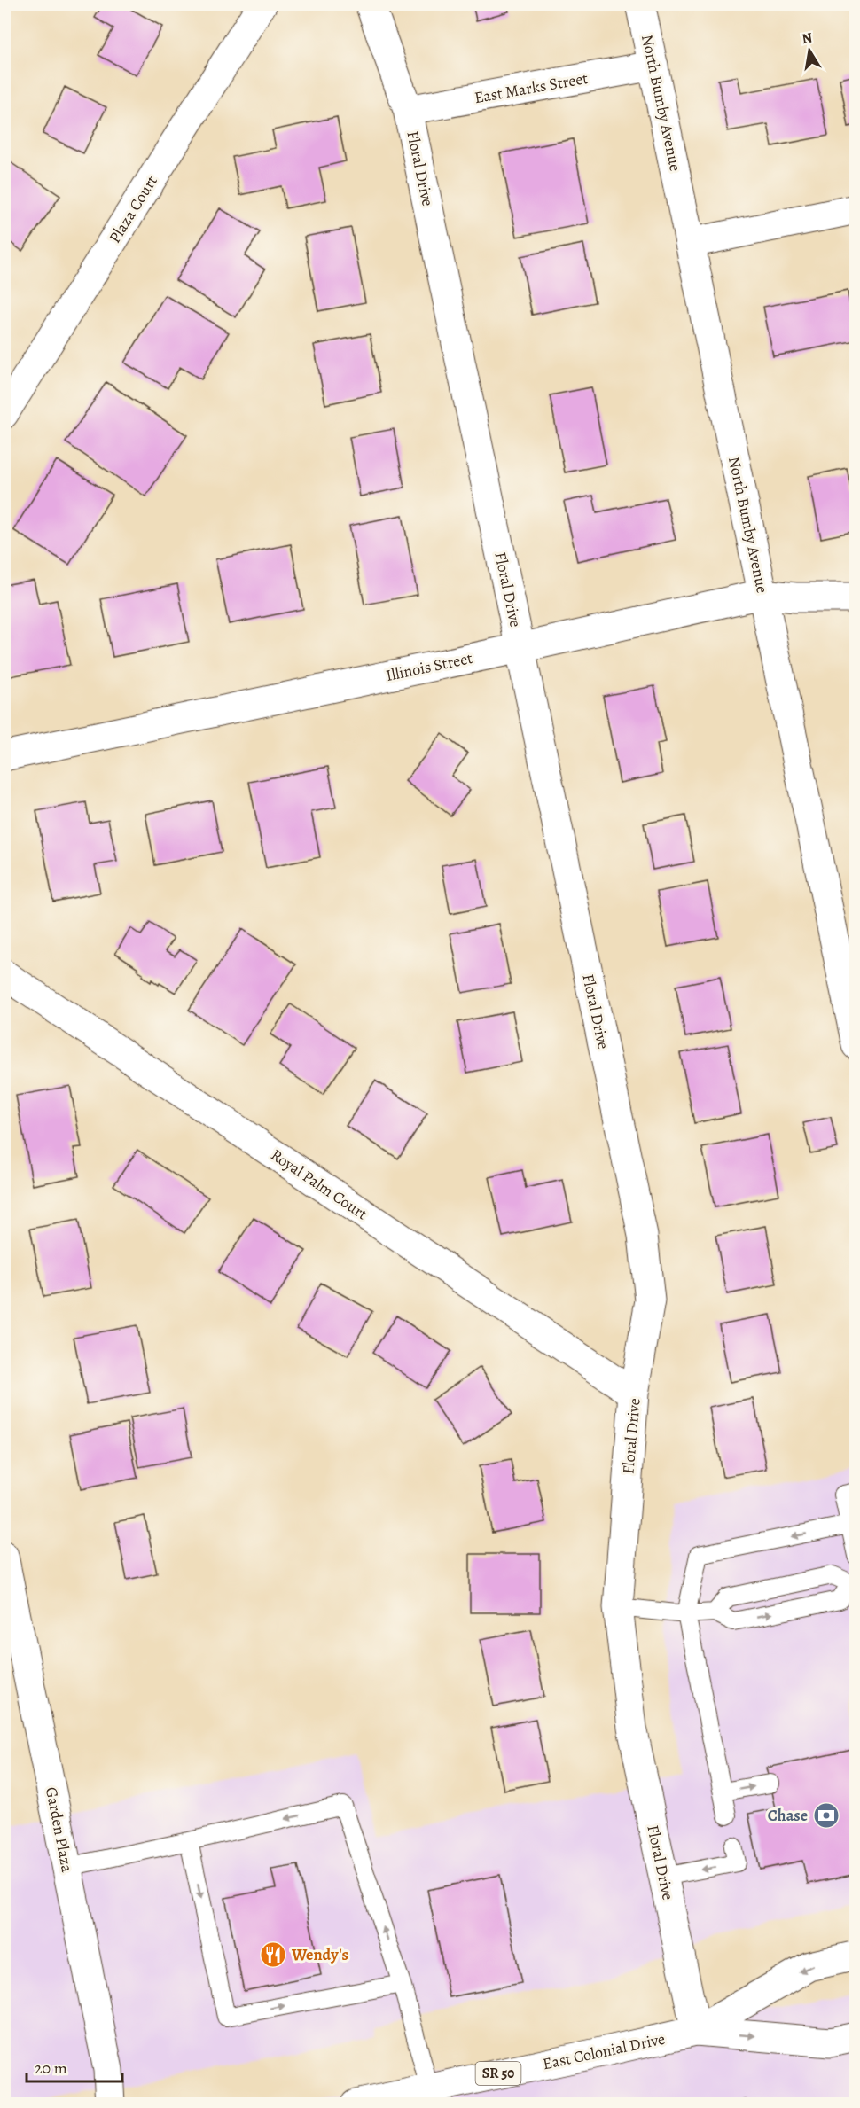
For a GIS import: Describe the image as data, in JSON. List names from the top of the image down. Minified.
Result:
{"streets":{"main road":["East Marks Street","North Bumby Avenue","Floral Drive","Plaza Court","Illinois Street","Royal Palm Court","Garden Plaza","East Colonial Drive","SR 50"]},"crossings":[["East Marks Street","North Bumby Avenue"],["East Marks Street","Floral Drive"],["North Bumby Avenue","Illinois Street"],["Floral Drive","Illinois Street"],["Floral Drive","Royal Palm Court"],["Floral Drive","East Colonial Drive"]],"places":{"bank":["Chase"],"restaurant":["Wendy's"]},"scale_bar":"20 m","north":"top"}
